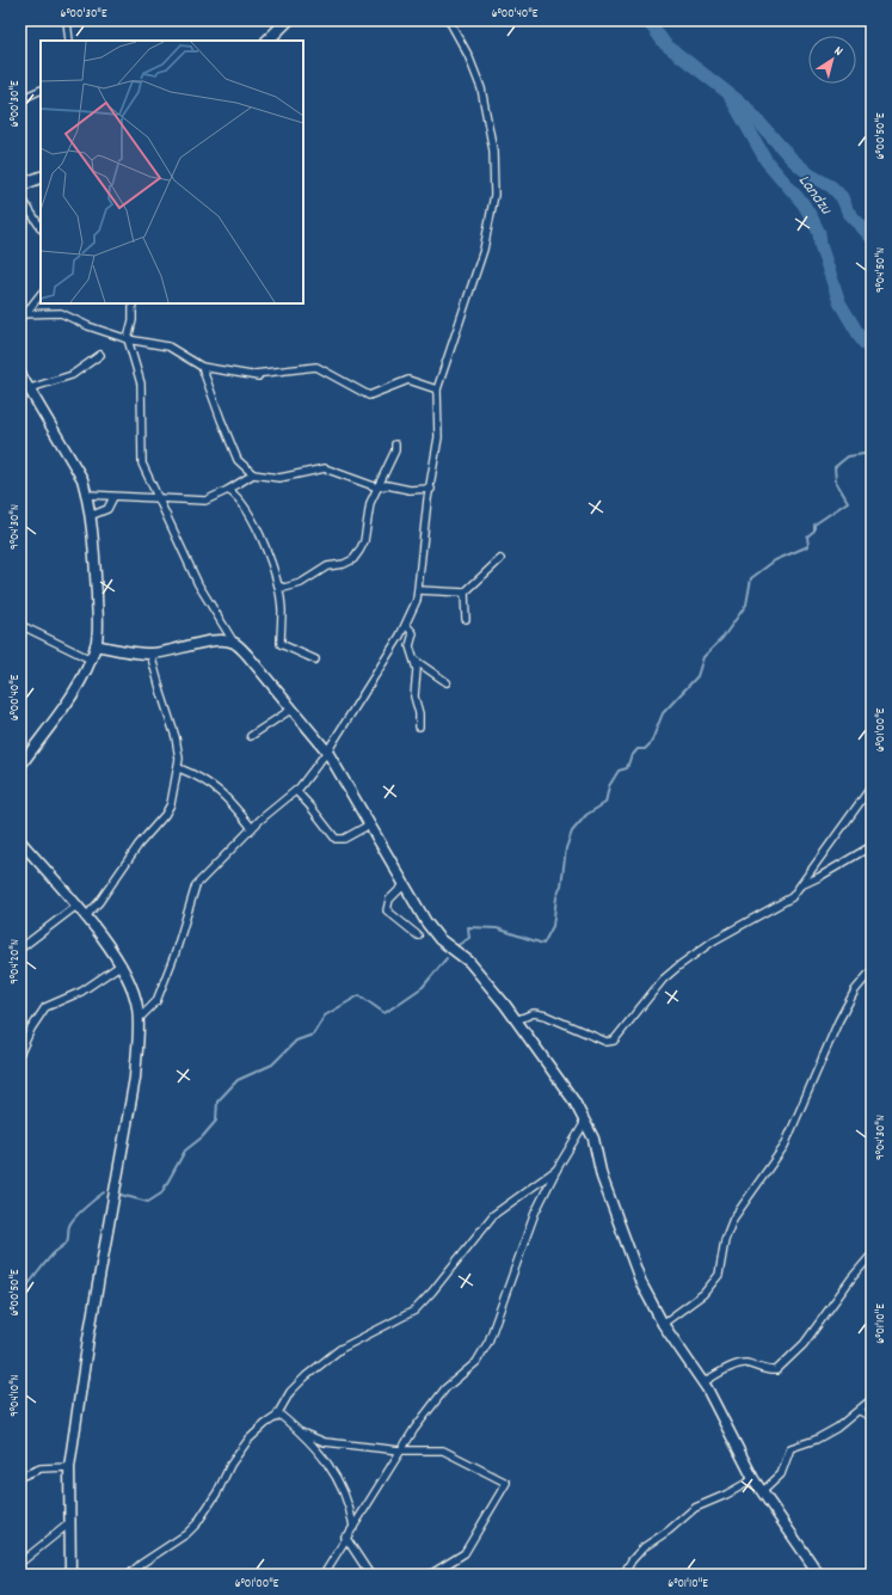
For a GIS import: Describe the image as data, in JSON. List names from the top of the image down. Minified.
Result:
{"water":["Landzu"],"north":"top right","coordinates":["6°00'30\"E","6°00'40\"E","6°00'50\"E","9°04'50\"N","9°04'30\"N","6°01'00\"E","9°04'20\"N","6°01'10\"E","9°04'10\"N"]}
